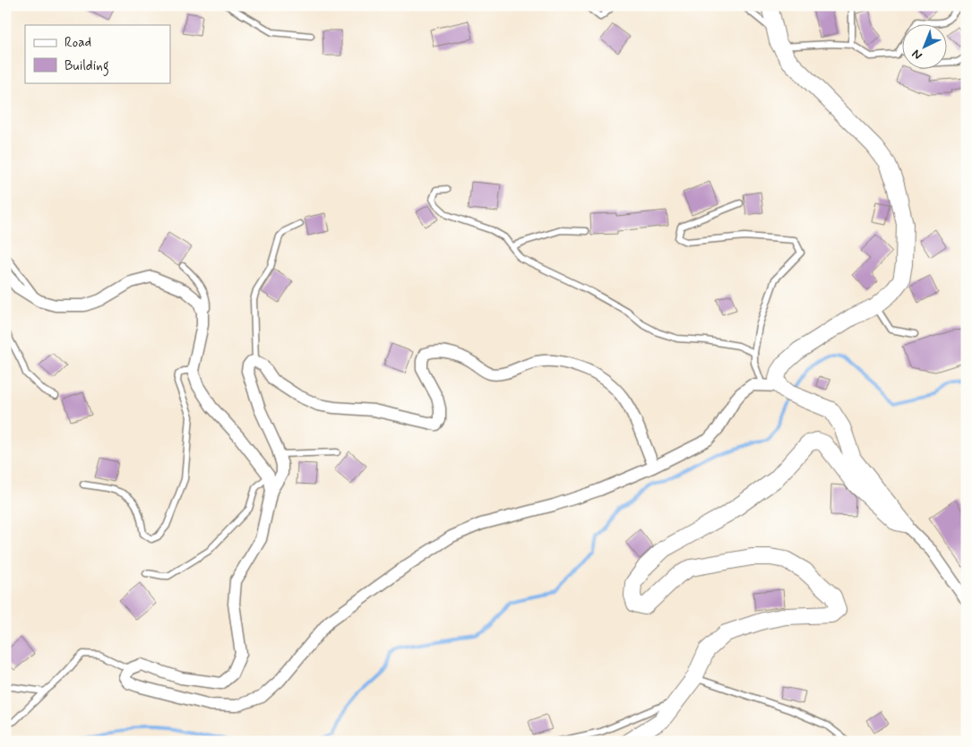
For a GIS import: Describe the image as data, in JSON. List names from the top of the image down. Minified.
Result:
{"legend":["Road","Building"],"north":"bottom left"}
